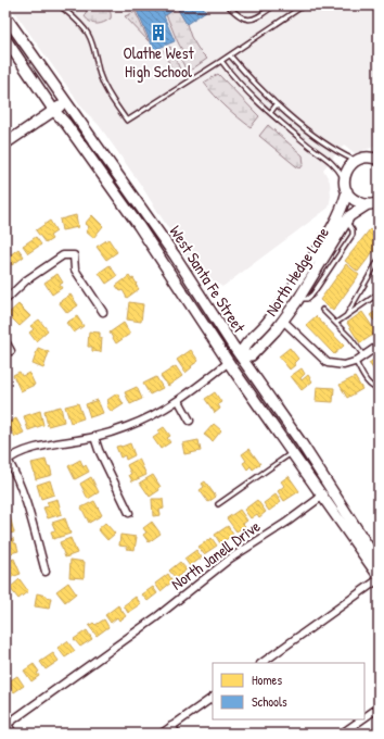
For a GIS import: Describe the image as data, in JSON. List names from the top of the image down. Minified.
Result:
{"streets":{"street":["North Hedge Lane","West Santa Fe Street","North Janell Drive"]},"crossings":[["North Hedge Lane","West Santa Fe Street"],["West Santa Fe Street","North Janell Drive"]],"places":{"building":["Olathe West High School"]},"legend":["Homes","Schools"]}
